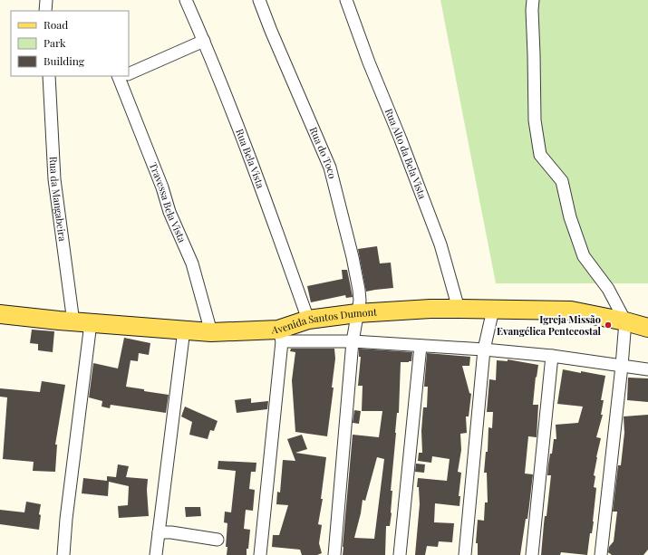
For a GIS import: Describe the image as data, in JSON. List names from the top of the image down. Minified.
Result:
{"streets":{"main road":["Avenida Santos Dumont"],"street":["Rua do Toco","Rua Alto da Bela Vista","Rua Bela Vista","Rua da Mangabeira","Travessa Bela Vista"]},"crossings":[["Rua do Toco","Avenida Santos Dumont"],["Rua Alto da Bela Vista","Avenida Santos Dumont"],["Rua Bela Vista","Avenida Santos Dumont"],["Rua da Mangabeira","Avenida Santos Dumont"],["Travessa Bela Vista","Avenida Santos Dumont"]],"places":["Igreja Missão Evangélica Pentecostal"],"legend":["Road","Park","Building"]}
